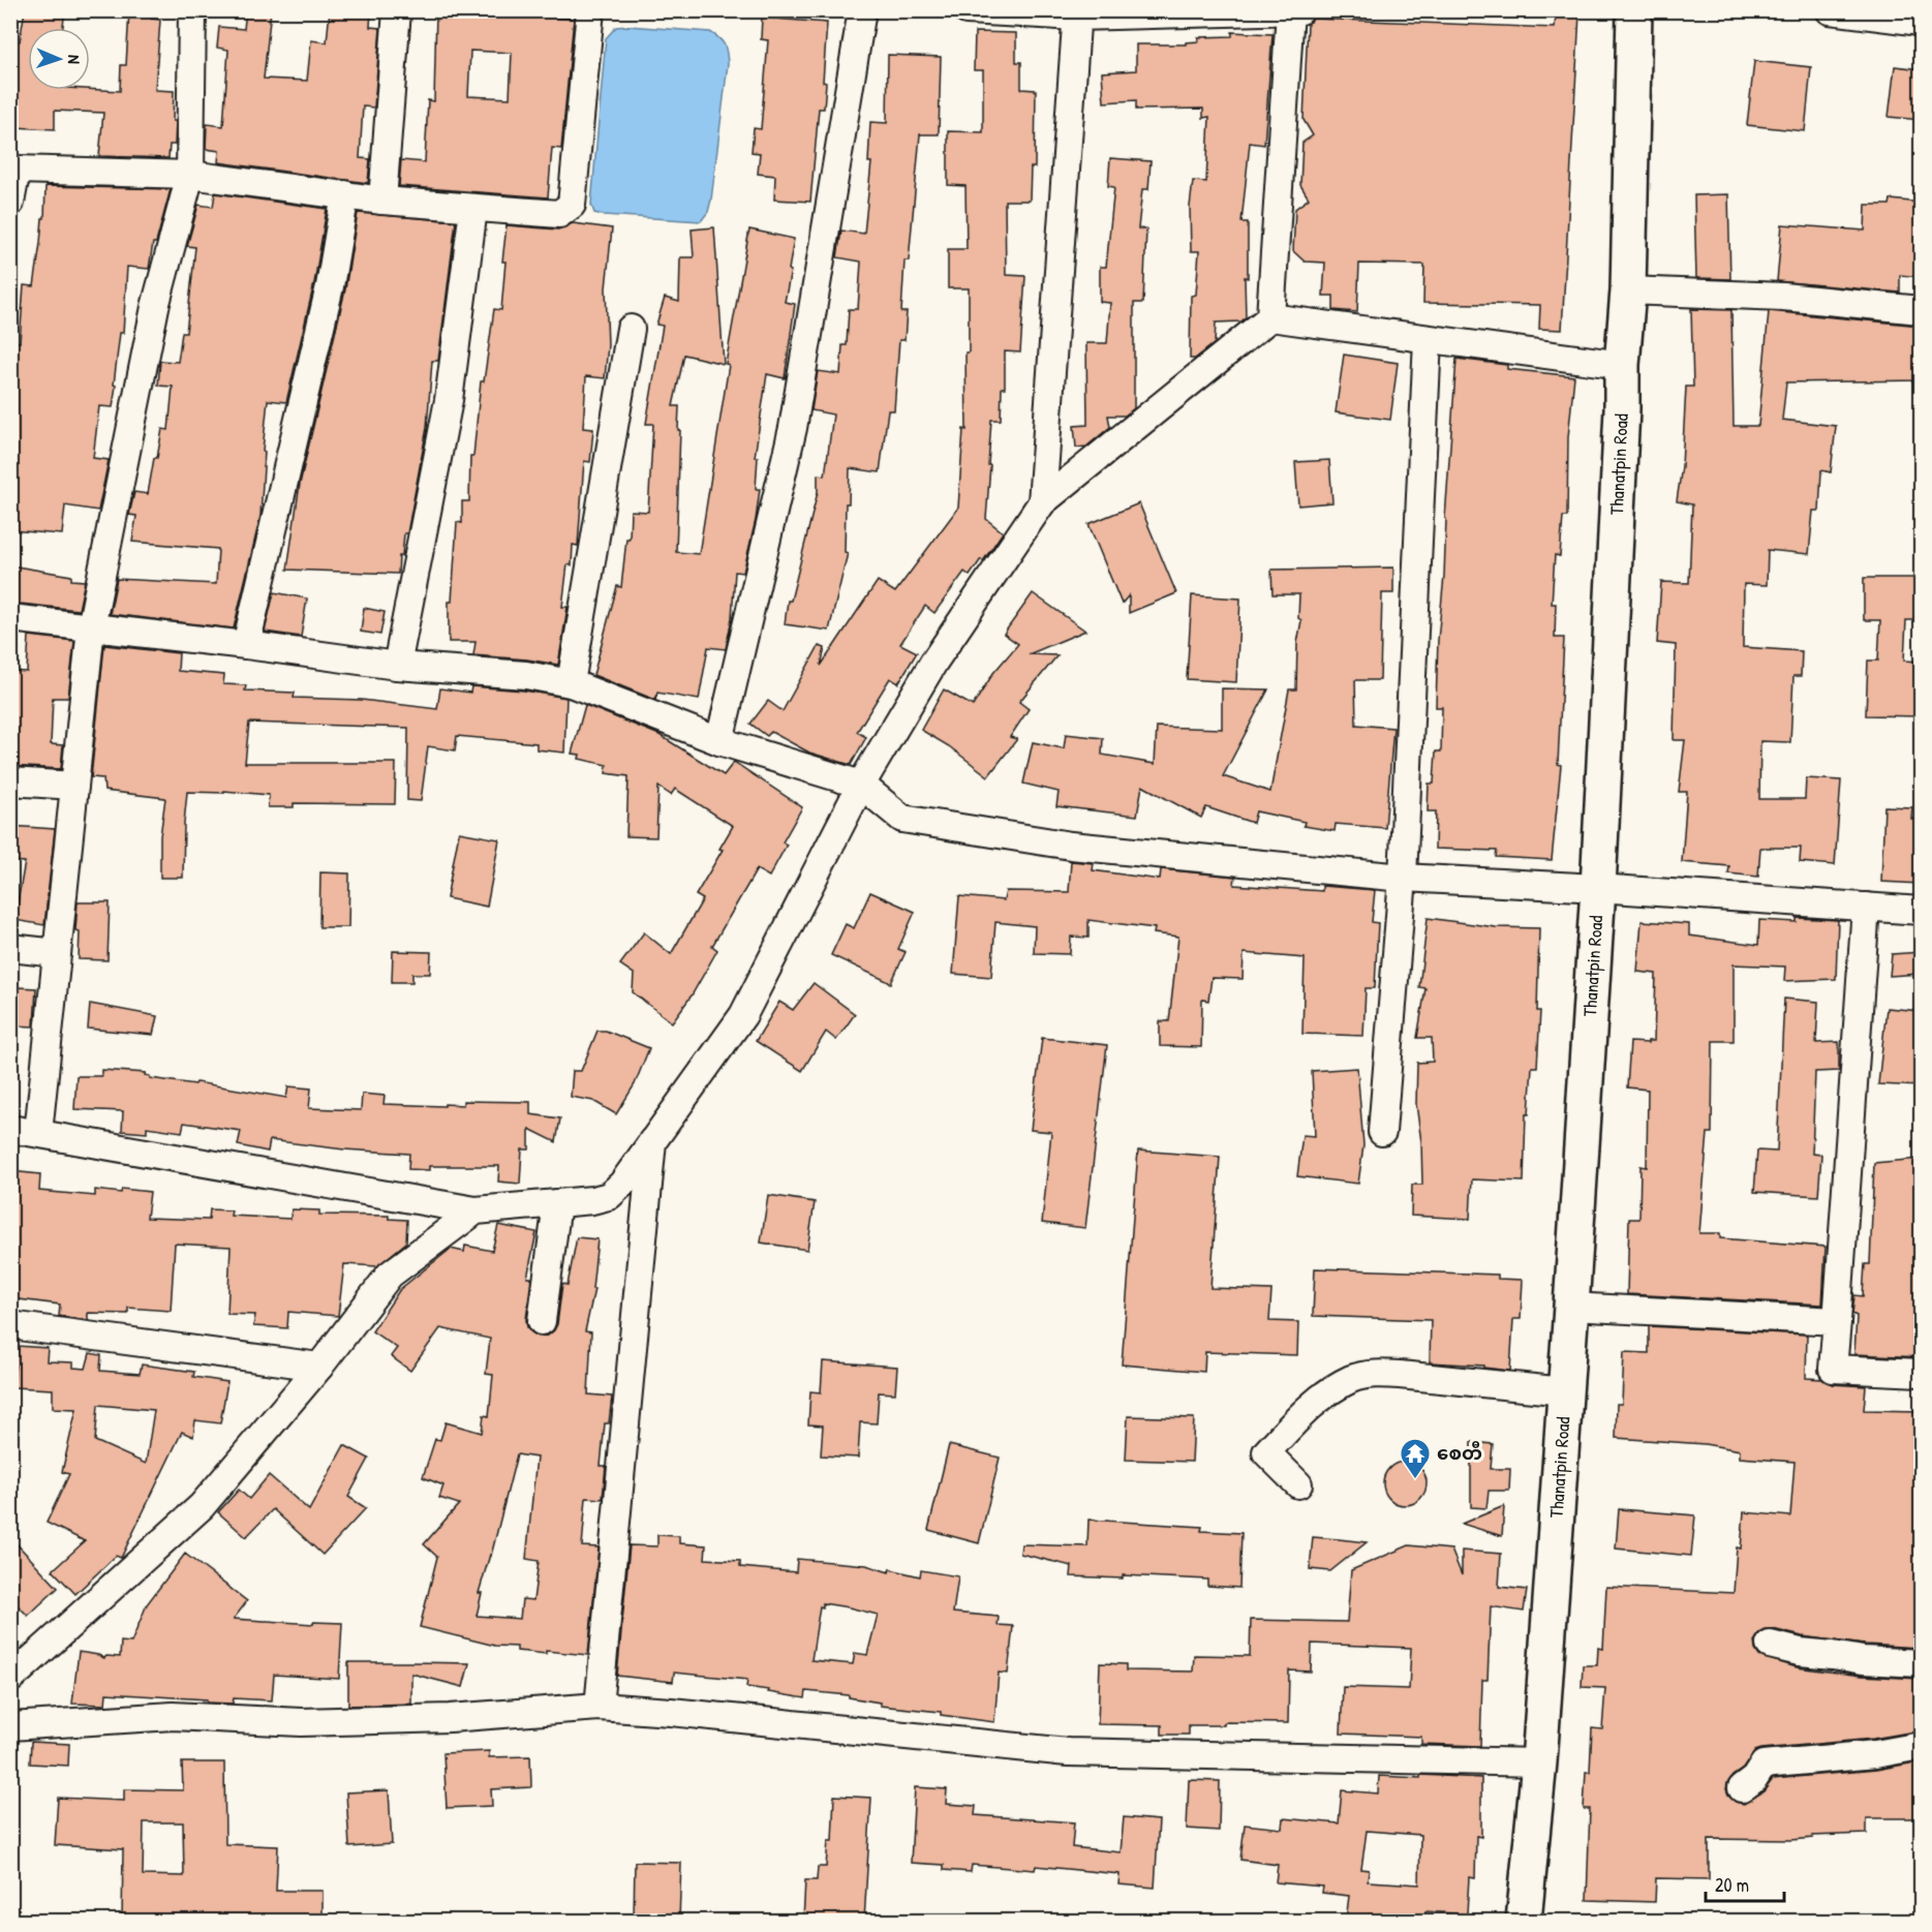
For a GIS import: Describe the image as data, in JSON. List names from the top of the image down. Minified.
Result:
{"streets":{"main road":["Thanatpin Road"]},"places":{"temple":["စေတီ"]},"scale_bar":"20 m","north":"right"}
